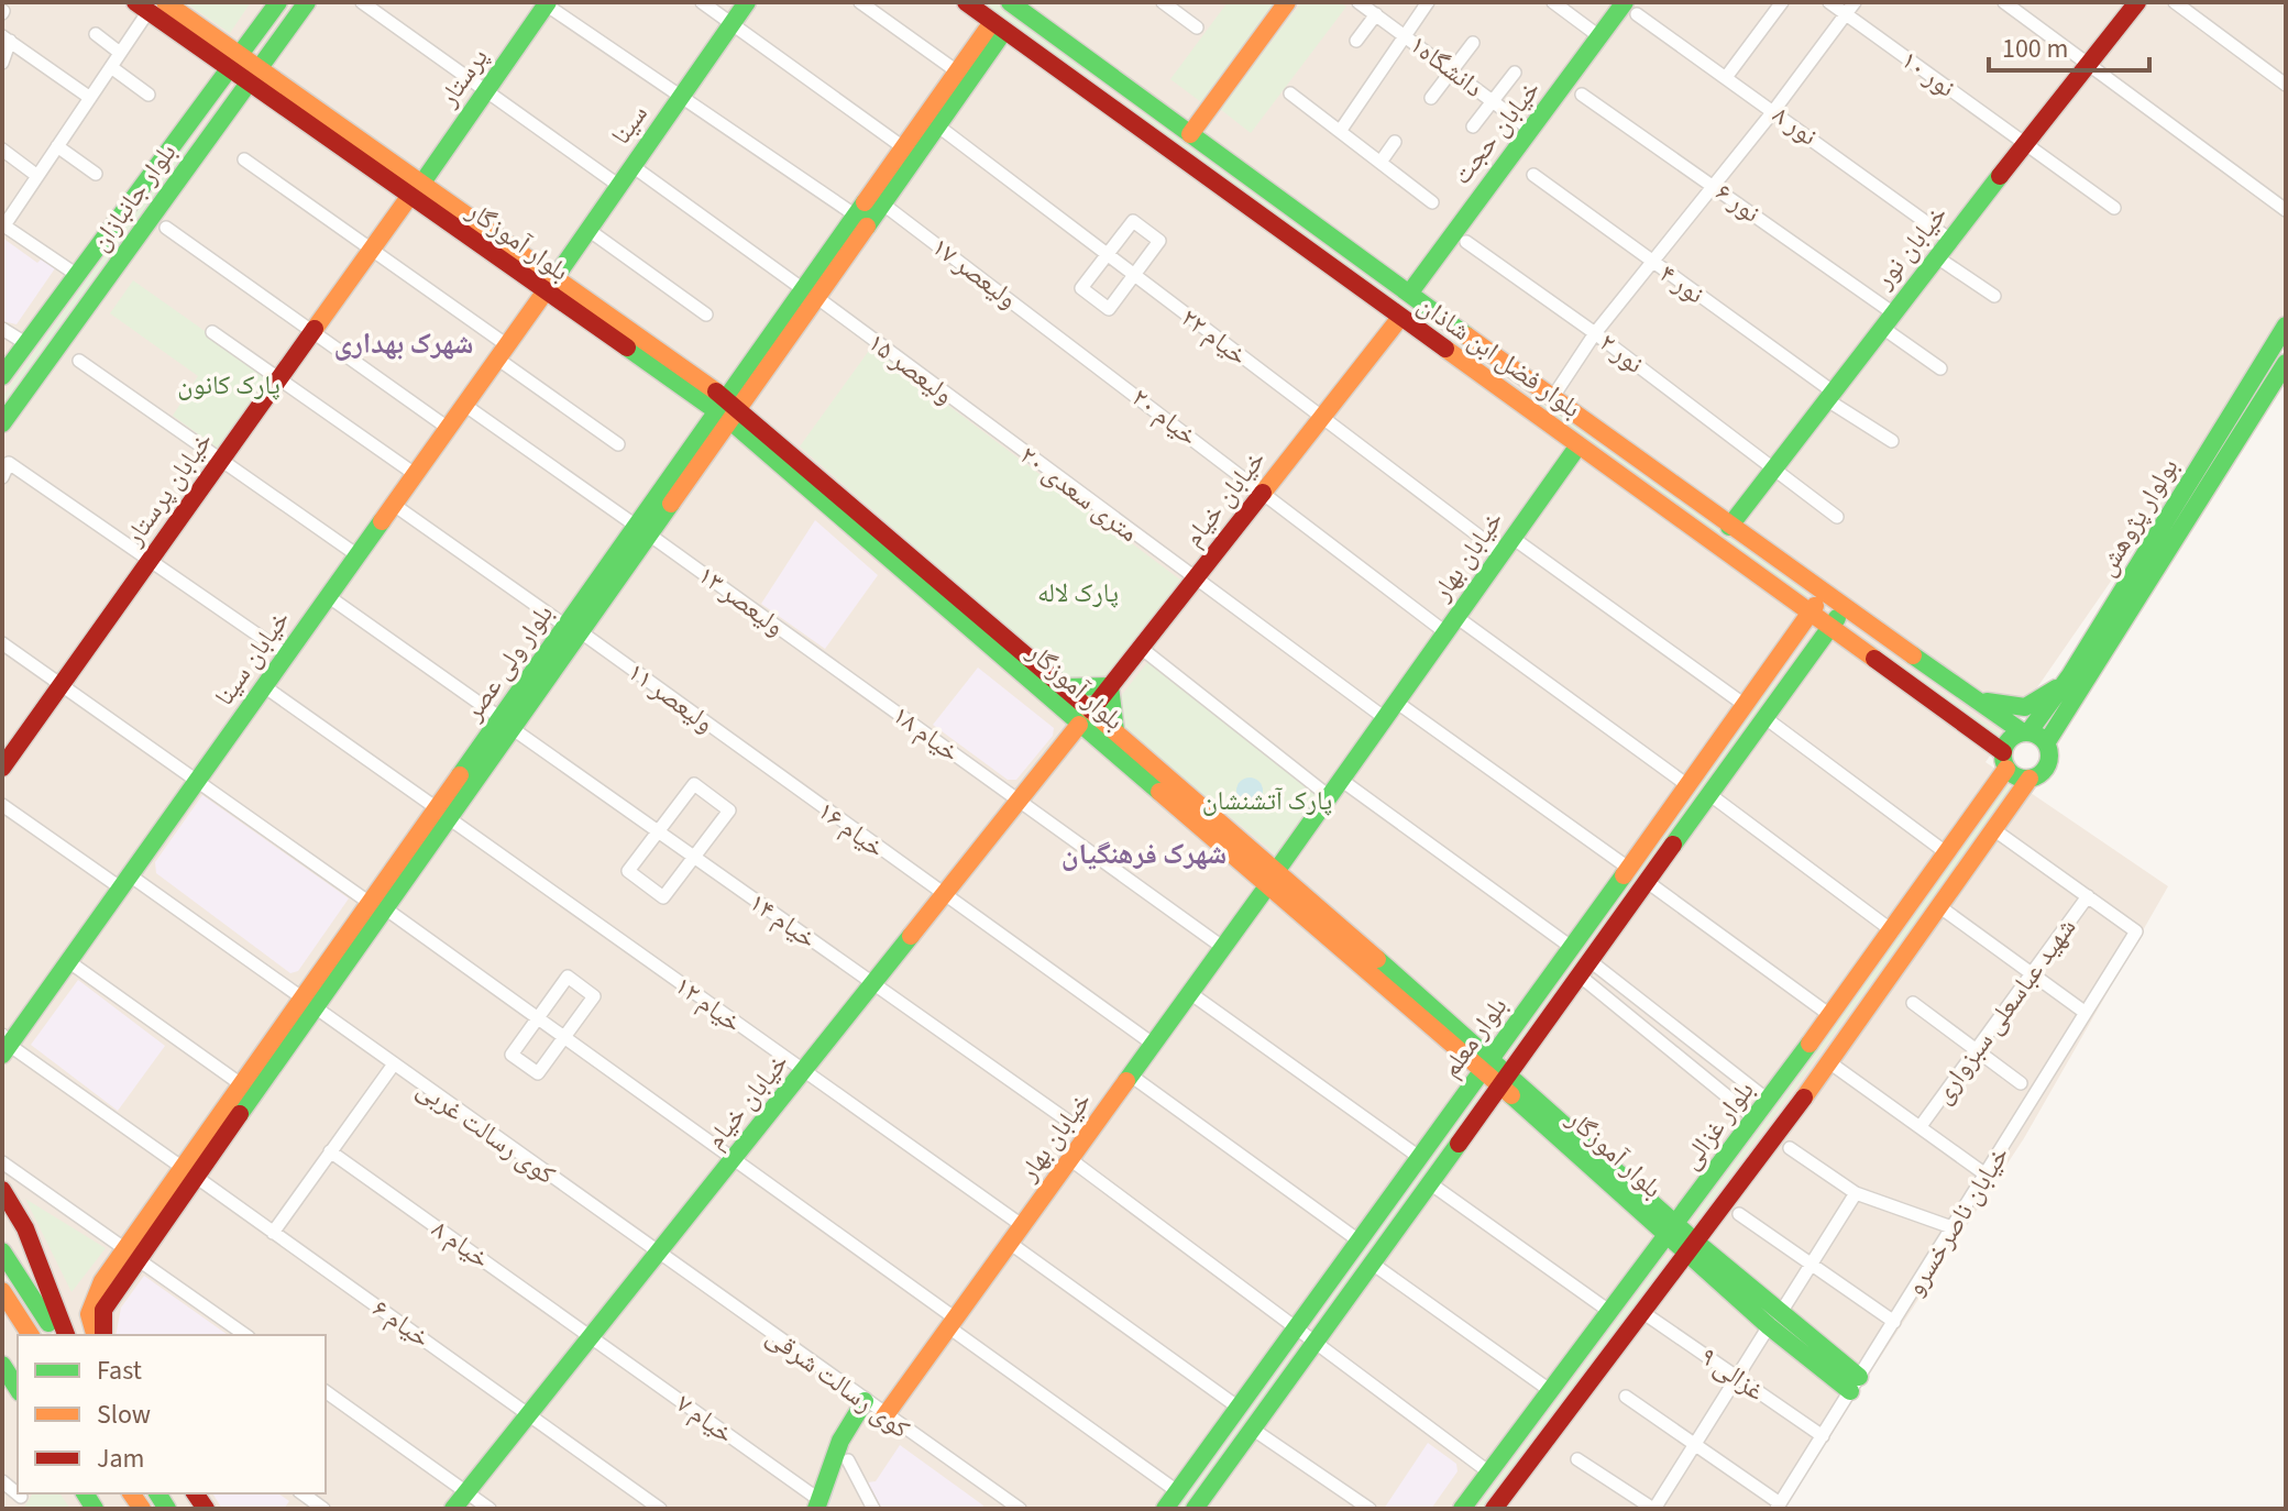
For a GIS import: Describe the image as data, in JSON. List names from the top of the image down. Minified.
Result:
{"streets":{"main road":["پرستار","سینا","خیابان حجت","بلوار جانبازان","بلوار آموزگار","خیابان نور","بلوار فضل ابن شاذان","خیابان پرستار","خیابان خیام","بولوار پژوهش","خیابان بهار","خیابان سینا","بلوار ولی عصر","بلوار معلم","بلوار غزالی"],"street":["دانشگاه۱","نور ۱۰","نور ۸","نور ۶","ولیعصر ۱۷","نور ۴","خیام ۲۲","نور ۲","ولیعصر ۱۵","خیام ۲۰","۲۰ متری سعدی","ولیعصر ۱۳","ولیعصر ۱۱","خیام ۱۸","خیام ۱۶","خیام ۱۴","خیام ۱۲","شهید عباسعلی سبزواری","کوی رسالت غربی","خیابان ناصرخسرو","خیام ۸","خیام ۶","غزالی ۹","کوی رسالت شرقی","خیام ۷"]},"crossings":[["دانشگاه۱","خیابان حجت"],["نور ۱۰","خیابان نور"],["پرستار","بلوار آموزگار"],["سینا","بلوار آموزگار"],["سینا","ولیعصر ۱۵"],["سینا","خیابان سینا"],["نور ۸","خیابان حجت"],["نور ۸","خیابان نور"],["خیابان حجت","بلوار فضل ابن شاذان"],["بلوار جانبازان","بلوار آموزگار"],["نور ۶","خیابان نور"],["بلوار آموزگار","خیابان پرستار"],["بلوار آموزگار","خیابان خیام"],["بلوار آموزگار","خیابان بهار"],["بلوار آموزگار","خیابان سینا"],["بلوار آموزگار","بلوار ولی عصر"],["بلوار آموزگار","بلوار معلم"],["بلوار آموزگار","بلوار غزالی"],["بلوار آموزگار","خیابان ناصرخسرو"],["خیابان نور","نور ۴"],["خیابان نور","نور ۲"],["خیابان نور","بلوار فضل ابن شاذان"],["ولیعصر ۱۷","خیام ۲۰"],["ولیعصر ۱۷","بلوار ولی عصر"],["خیام ۲۲","خیابان خیام"],["خیام ۲۲","خیابان بهار"],["خیام ۲۲","بلوار ولی عصر"],["خیام ۲۲","بلوار معلم"],["بلوار فضل ابن شاذان","خیابان خیام"],["بلوار فضل ابن شاذان","بولوار پژوهش"],["بلوار فضل ابن شاذان","خیابان بهار"],["بلوار فضل ابن شاذان","بلوار ولی عصر"],["بلوار فضل ابن شاذان","بلوار معلم"],["بلوار فضل ابن شاذان","بلوار غزالی"],["ولیعصر ۱۵","۲۰ متری سعدی"],["ولیعصر ۱۵","بلوار ولی عصر"],["خیام ۲۰","خیابان خیام"],["خیام ۲۰","خیابان بهار"],["خیام ۲۰","بلوار معلم"],["۲۰ متری سعدی","خیابان خیام"],["۲۰ متری سعدی","خیابان بهار"],["۲۰ متری سعدی","بلوار معلم"],["خیابان خیام","خیام ۱۸"],["خیابان خیام","خیام ۱۶"],["خیابان خیام","خیام ۱۴"],["خیابان خیام","خیام ۱۲"],["خیابان خیام","کوی رسالت غربی"],["خیابان خیام","خیام ۸"],["خیابان خیام","خیام ۶"],["خیابان خیام","کوی رسالت شرقی"],["خیابان خیام","خیام ۷"],["بولوار پژوهش","بلوار غزالی"],["خیابان بهار","خیام ۱۸"],["خیابان بهار","خیام ۱۶"],["خیابان بهار","خیام ۱۴"],["خیابان بهار","خیام ۱۲"],["خیابان بهار","کوی رسالت شرقی"],["ولیعصر ۱۳","خیابان سینا"],["ولیعصر ۱۳","بلوار ولی عصر"],["ولیعصر ۱۳","خیام ۱۸"],["خیابان سینا","ولیعصر ۱۱"],["خیابان سینا","خیام ۱۴"],["خیابان سینا","خیام ۱۲"],["خیابان سینا","کوی رسالت غربی"],["خیابان سینا","خیام ۶"],["بلوار ولی عصر","ولیعصر ۱۱"],["بلوار ولی عصر","خیام ۱۴"],["بلوار ولی عصر","خیام ۱۲"],["بلوار ولی عصر","کوی رسالت غربی"],["بلوار ولی عصر","خیام ۶"],["ولیعصر ۱۱","خیام ۱۶"],["شهید عباسعلی سبزواری","خیابان ناصرخسرو"],["بلوار غزالی","غزالی ۹"],["کوی رسالت غربی","کوی رسالت شرقی"],["خیابان ناصرخسرو","غزالی ۹"],["خیام ۸","خیام ۷"]],"districts":["شهرک بهداری","شهرک فرهنگیان"],"parks":["پارک کانون","پارک لاله","پارک آتشنشان"],"legend":["Fast","Slow","Jam"],"scale_bar":"100 m"}
